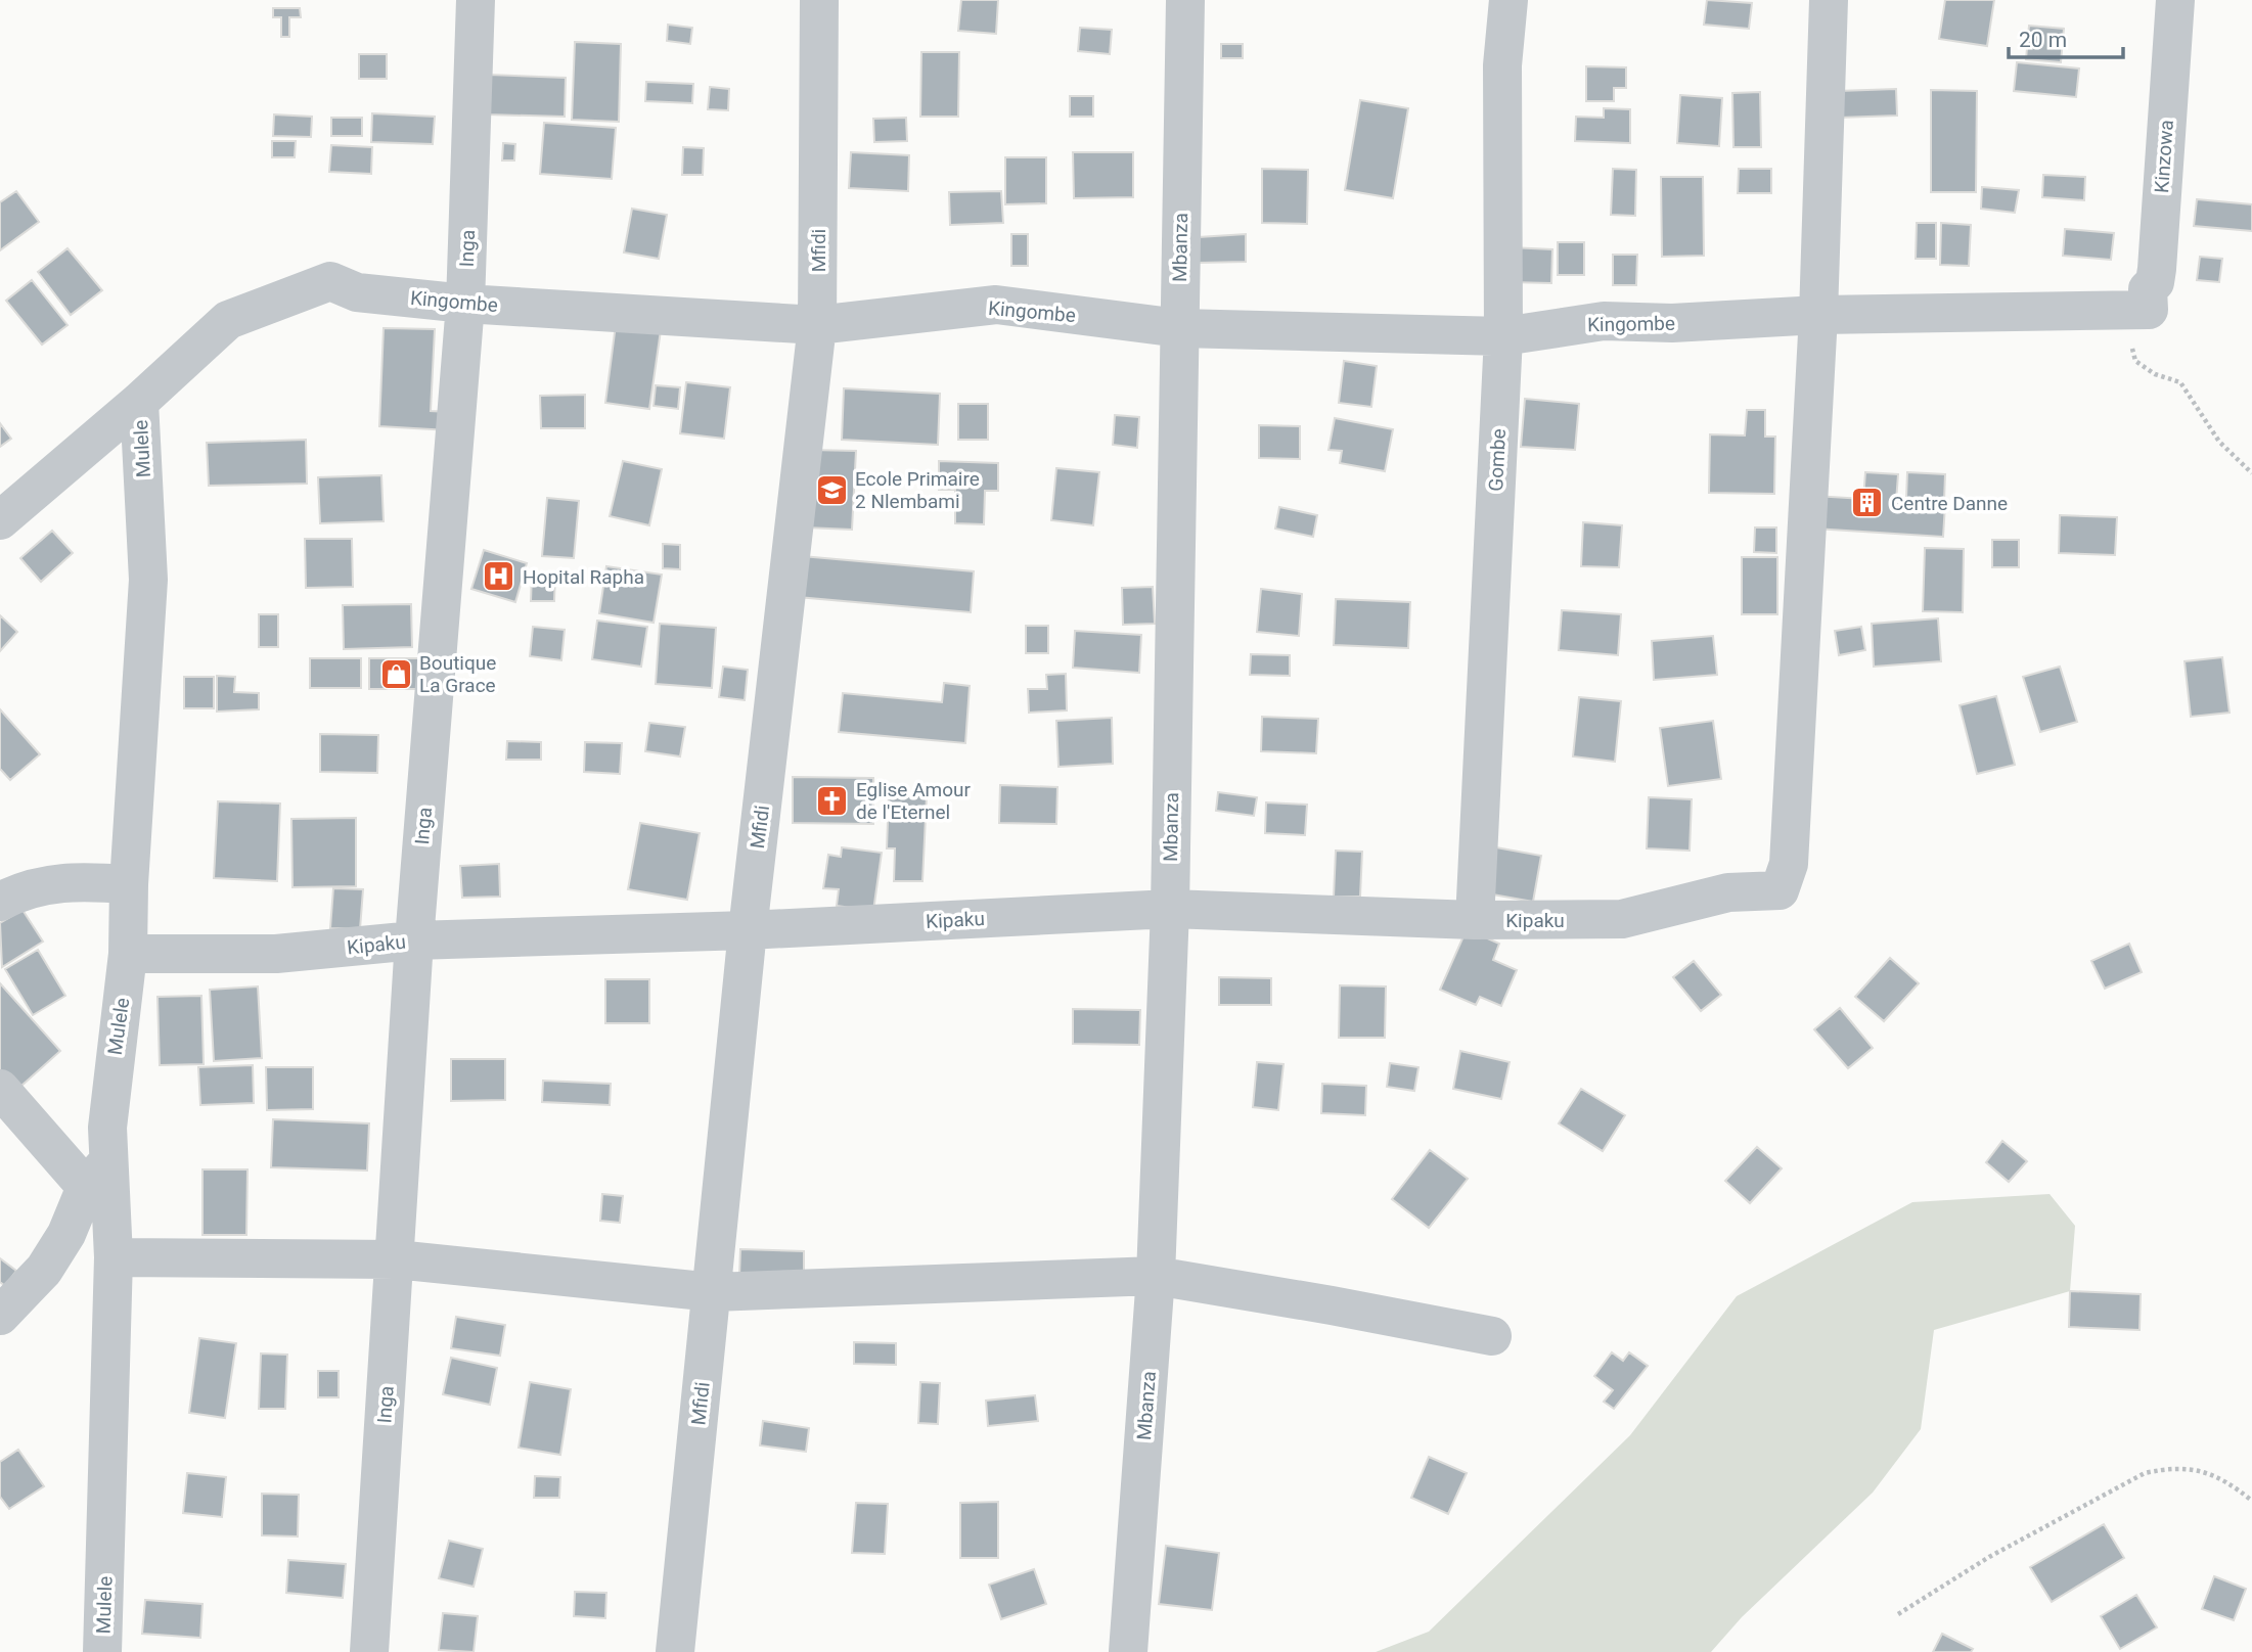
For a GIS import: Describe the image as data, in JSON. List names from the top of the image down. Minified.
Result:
{"streets":{"street":["Kinzowa","Mbanza","Inga","Mfidi","Kingombe","Mulele","Gombe","Kipaku"]},"crossings":[["Kinzowa","Kingombe"],["Mbanza","Kingombe"],["Mbanza","Kipaku"],["Inga","Kingombe"],["Inga","Kipaku"],["Mfidi","Kingombe"],["Mfidi","Kipaku"],["Kingombe","Mulele"],["Kingombe","Gombe"],["Kingombe","Kipaku"],["Mulele","Kipaku"],["Gombe","Kipaku"]],"places":{"school or university":["Ecole Primaire 2 Nlembami"],"building":["Centre Danne"],"hospital":["Hopital Rapha"],"shop":["Boutique La Grace"],"church":["Eglise Amour de l'Eternel"]},"scale_bar":"20 m"}
